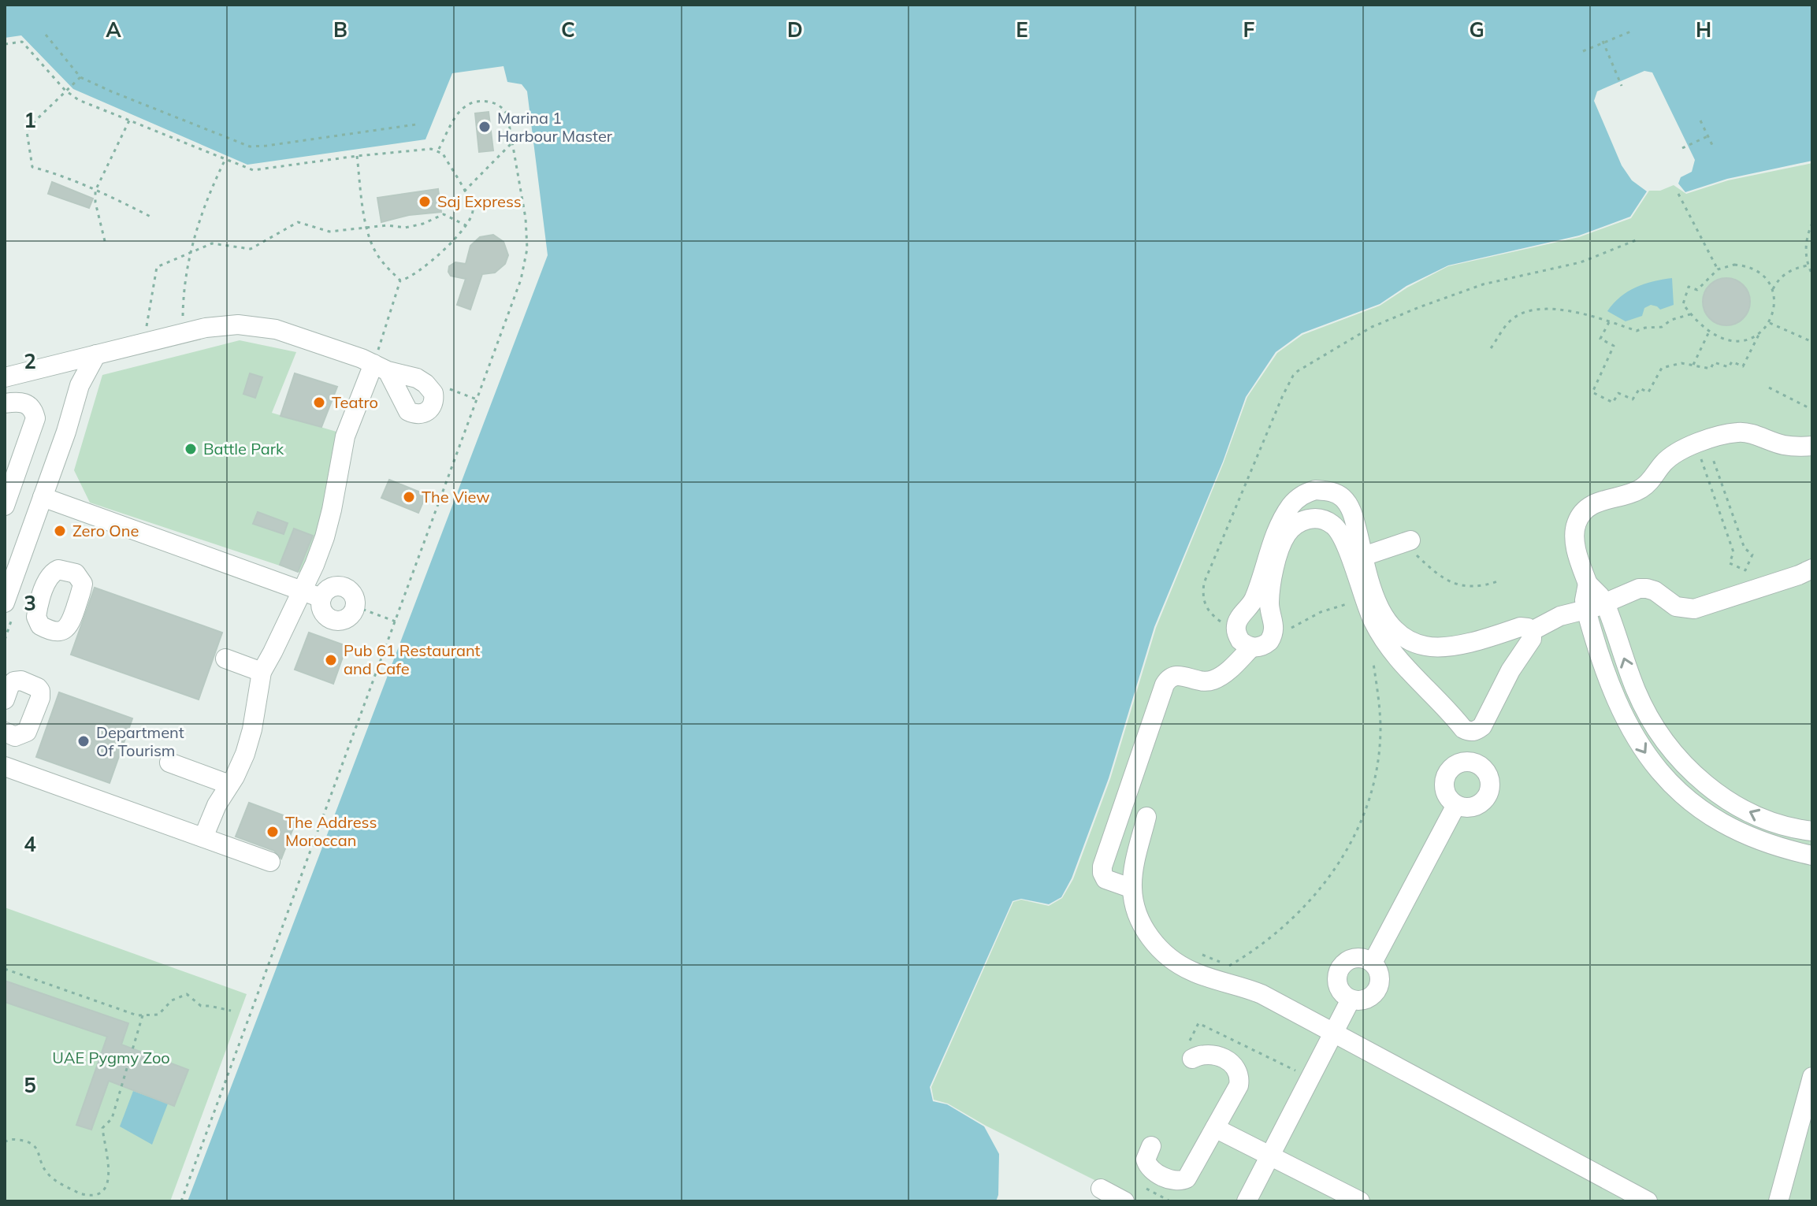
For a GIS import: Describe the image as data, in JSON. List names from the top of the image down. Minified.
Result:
{"parks":["UAE Pygmy Zoo"],"places":["Marina 1 Harbour Master","Saj Express","Teatro","Battle Park","The View","Zero One","Pub 61 Restaurant and Cafe","Department Of Tourism","The Address Moroccan"],"grid":{"columns":["A","B","C","D","E","F","G","H"],"rows":["1","2","3","4","5"]}}
